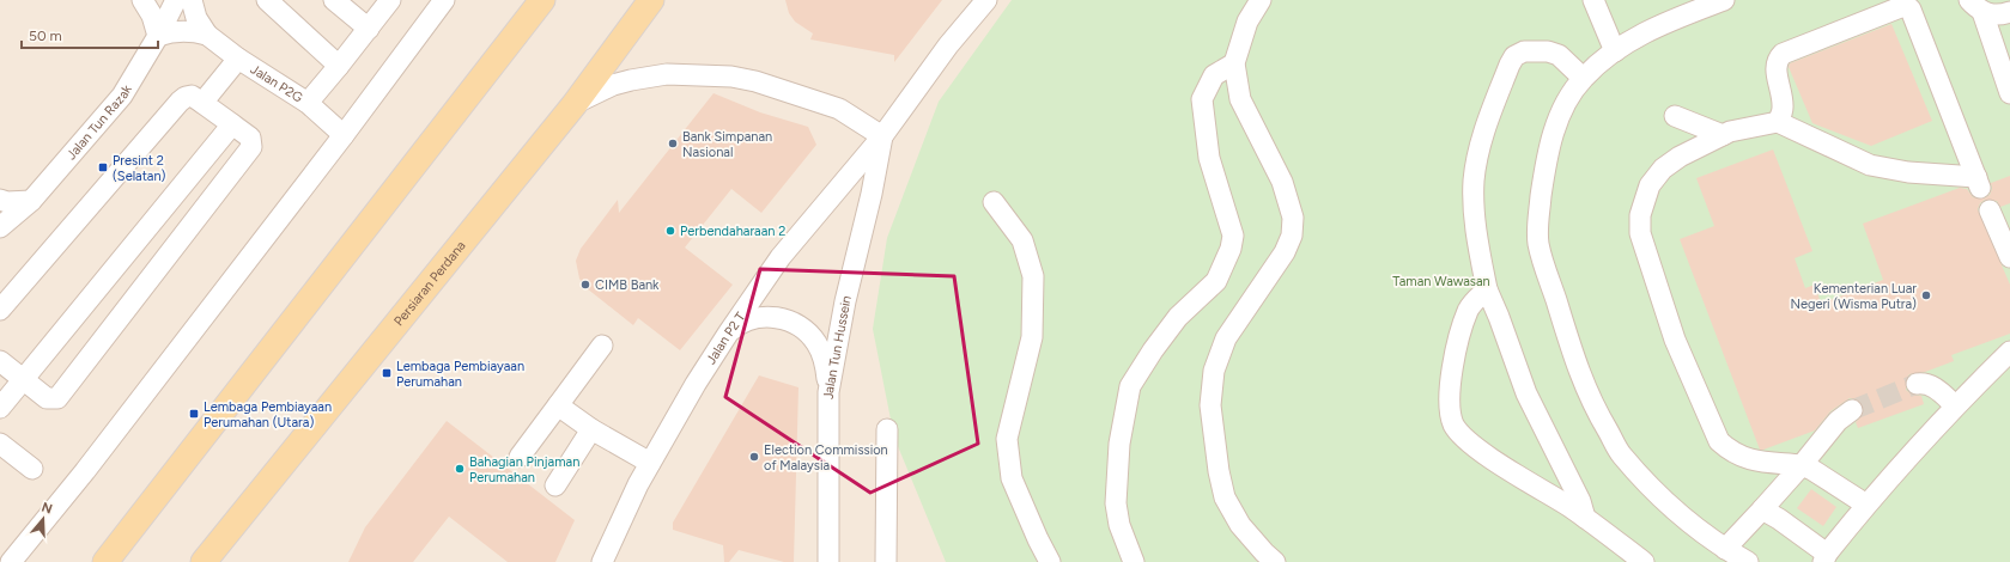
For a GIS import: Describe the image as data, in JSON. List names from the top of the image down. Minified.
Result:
{"streets":{"main road":["Persiaran Perdana"],"street":["Jalan P2G","Jalan Tun Razak","Jalan P2 T","Jalan Tun Hussein"]},"crossings":[["Jalan P2 T","Jalan Tun Hussein"]],"parks":["Taman Wawasan"],"places":{"other":["Bank Simpanan Nasional","Perbendaharaan 2","CIMB Bank","Kementerian Luar Negeri (Wisma Putra)","Election Commission of Malaysia","Bahagian Pinjaman Perumahan"],"transit":["Presint 2 (Selatan)","Lembaga Pembiayaan Perumahan","Lembaga Pembiayaan Perumahan (Utara)"]},"scale_bar":"50 m","north":"top"}
